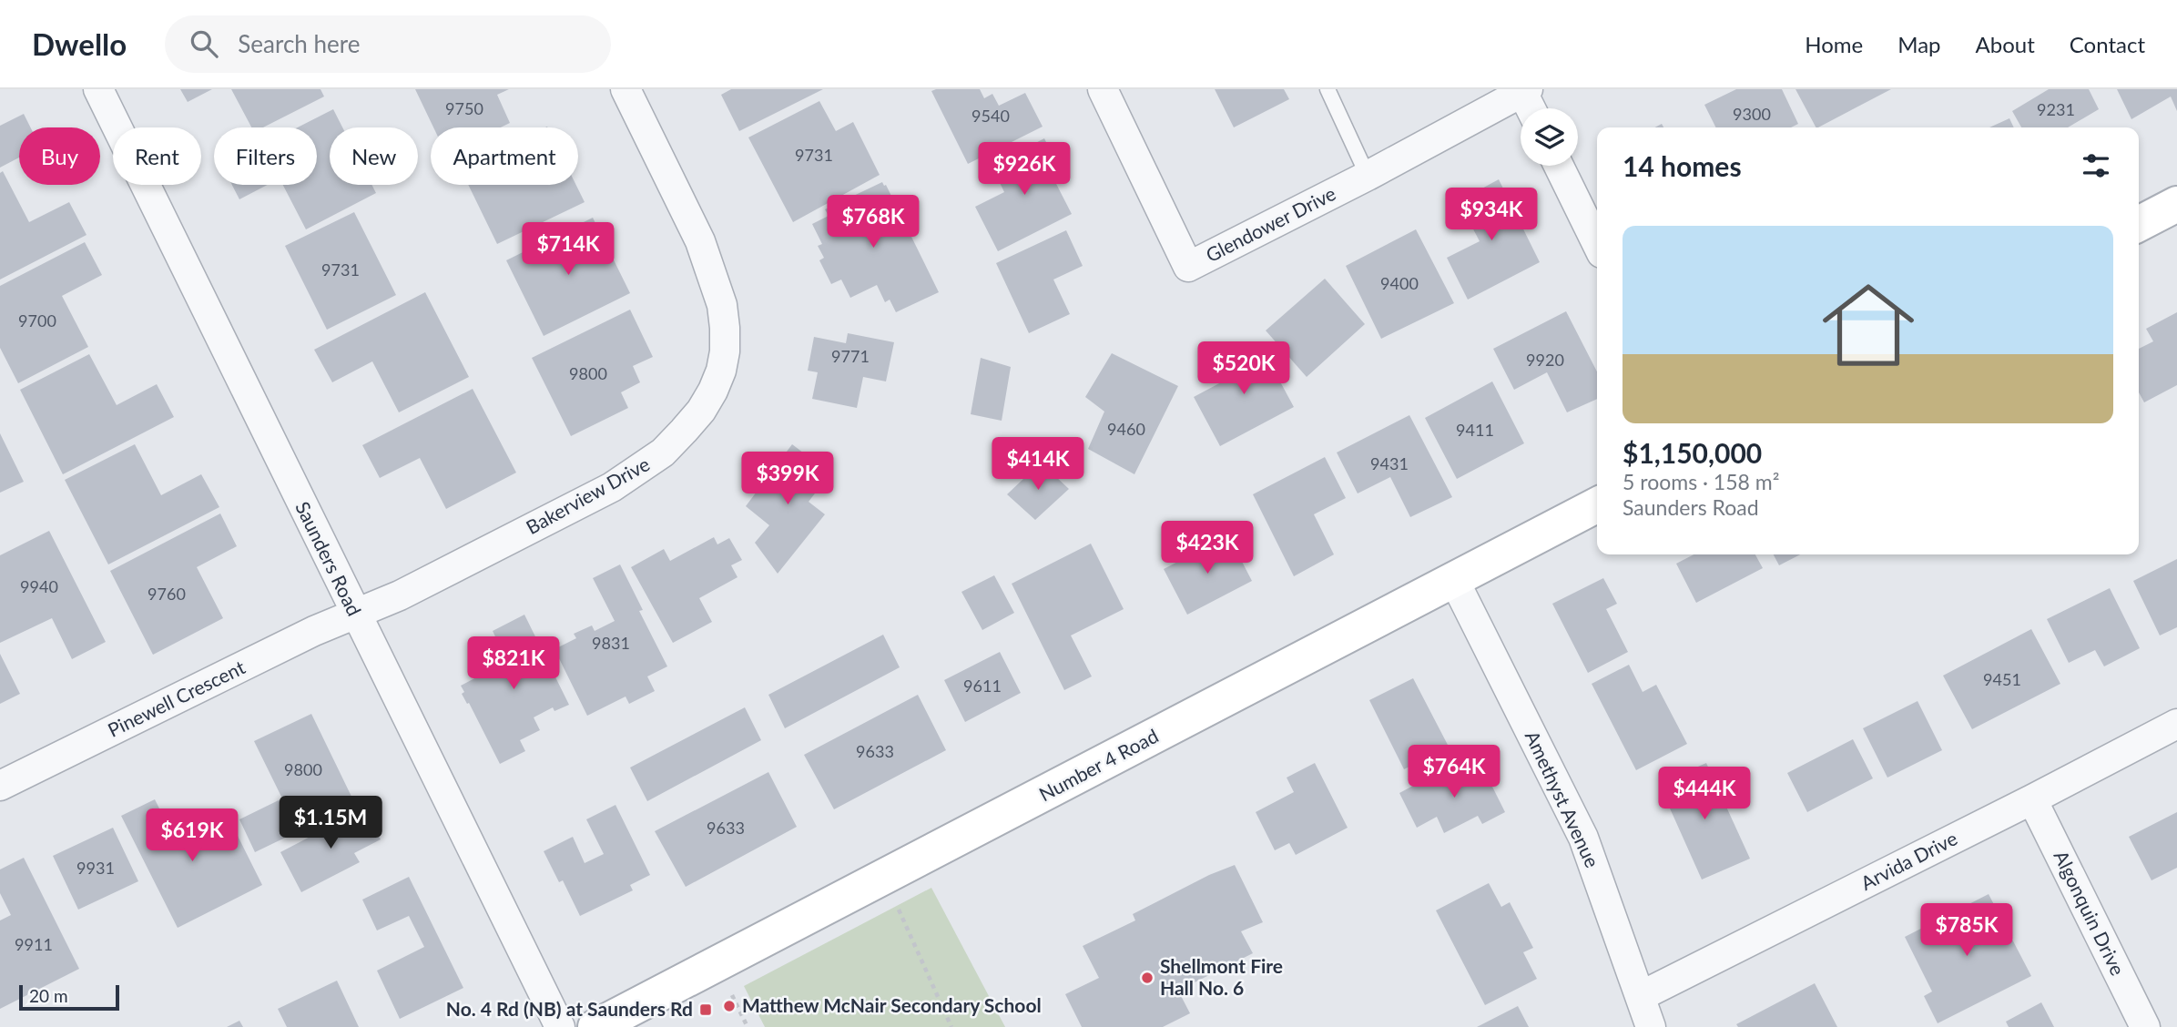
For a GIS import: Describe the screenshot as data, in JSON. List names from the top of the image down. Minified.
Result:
{"streets":{"main road":["Number 4 Road"],"street":["Glendower Drive","Bakerview Drive","Saunders Road","Pinewell Crescent","Amethyst Avenue","Arvida Drive","Algonquin Drive"]},"crossings":[["Bakerview Drive","Saunders Road"],["Bakerview Drive","Pinewell Crescent"],["Saunders Road","Pinewell Crescent"],["Number 4 Road","Amethyst Avenue"],["Amethyst Avenue","Arvida Drive"],["Arvida Drive","Algonquin Drive"]],"places":{"other":["Shellmont Fire Hall No. 6","Matthew McNair Secondary School"],"transit":["No. 4 Rd (NB) at Saunders Rd"]},"house_numbers":["9750","9231","9300","9540","9731","9731","9400","9700","9771","9920","9800","9460","9411","9431","9940","9760","9831","9451","9611","9633","9800","9633","9931","9911"],"scale_bar":"20 m","page":{"header":"Dwello","search":"Search here","nav":["Home","Map","About","Contact"],"chip":["Buy","Rent","Filters","New","Apartment"],"heading":"14 homes","price":["$926K","$934K","$768K","$714K","$520K","$414K","$399K","$423K","$821K","$764K","$444K","$1.15M","$619K","$785K"],"list":[{"name":"$1,150,000","note":"5 rooms · 158 m² · Saunders Road"}],"scale":"20 m"}}
